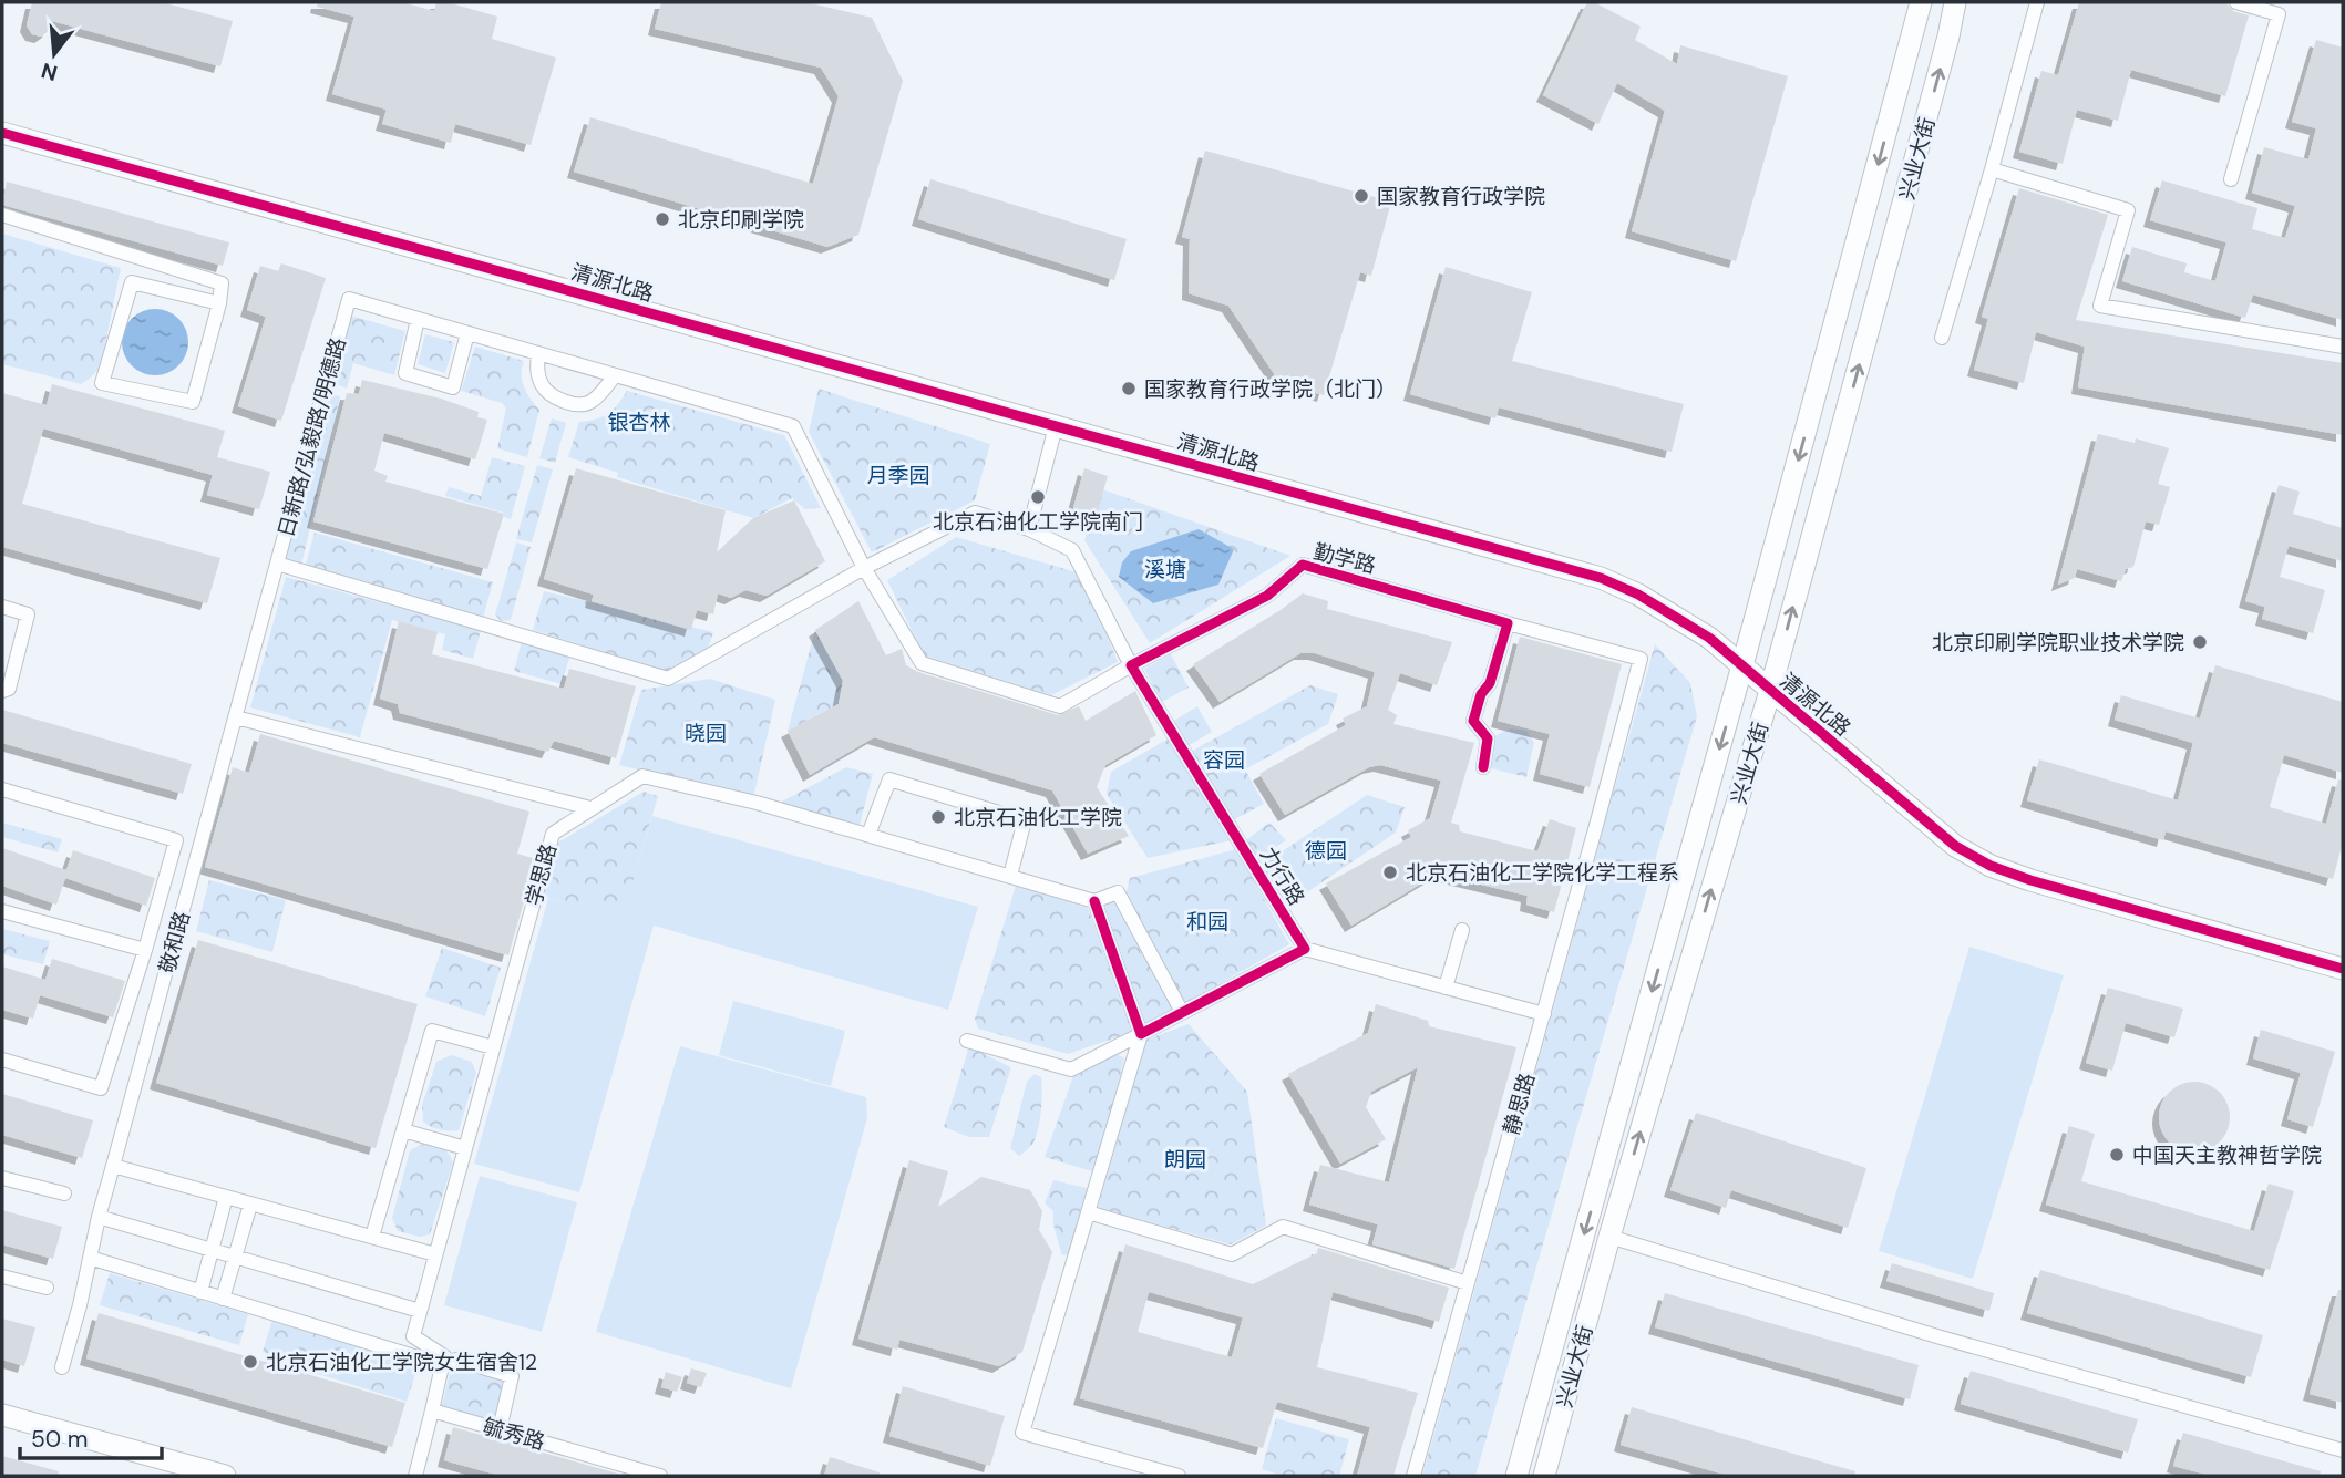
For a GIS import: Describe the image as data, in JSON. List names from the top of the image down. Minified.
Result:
{"streets":{"main road":["兴业大街","清源北路"],"street":["日新路/弘毅路/明德路","勤学路","学思路","力行路","敬和路","静思路","毓秀路"]},"crossings":[["兴业大街","清源北路"],["日新路/弘毅路/明德路","力行路"],["日新路/弘毅路/明德路","敬和路"],["勤学路","力行路"],["勤学路","静思路"]],"parks":["银杏林","月季园","溪塘","晓园","容园","德园","和园","朗园"],"places":["国家教育行政学院","北京印刷学院","国家教育行政学院（北门）","北京石油化工学院南门","北京印刷学院职业技术学院","北京石油化工学院","北京石油化工学院化学工程系","中国天主教神哲学院","北京石油化工学院女生宿舍12"],"scale_bar":"50 m","north":"bottom"}
